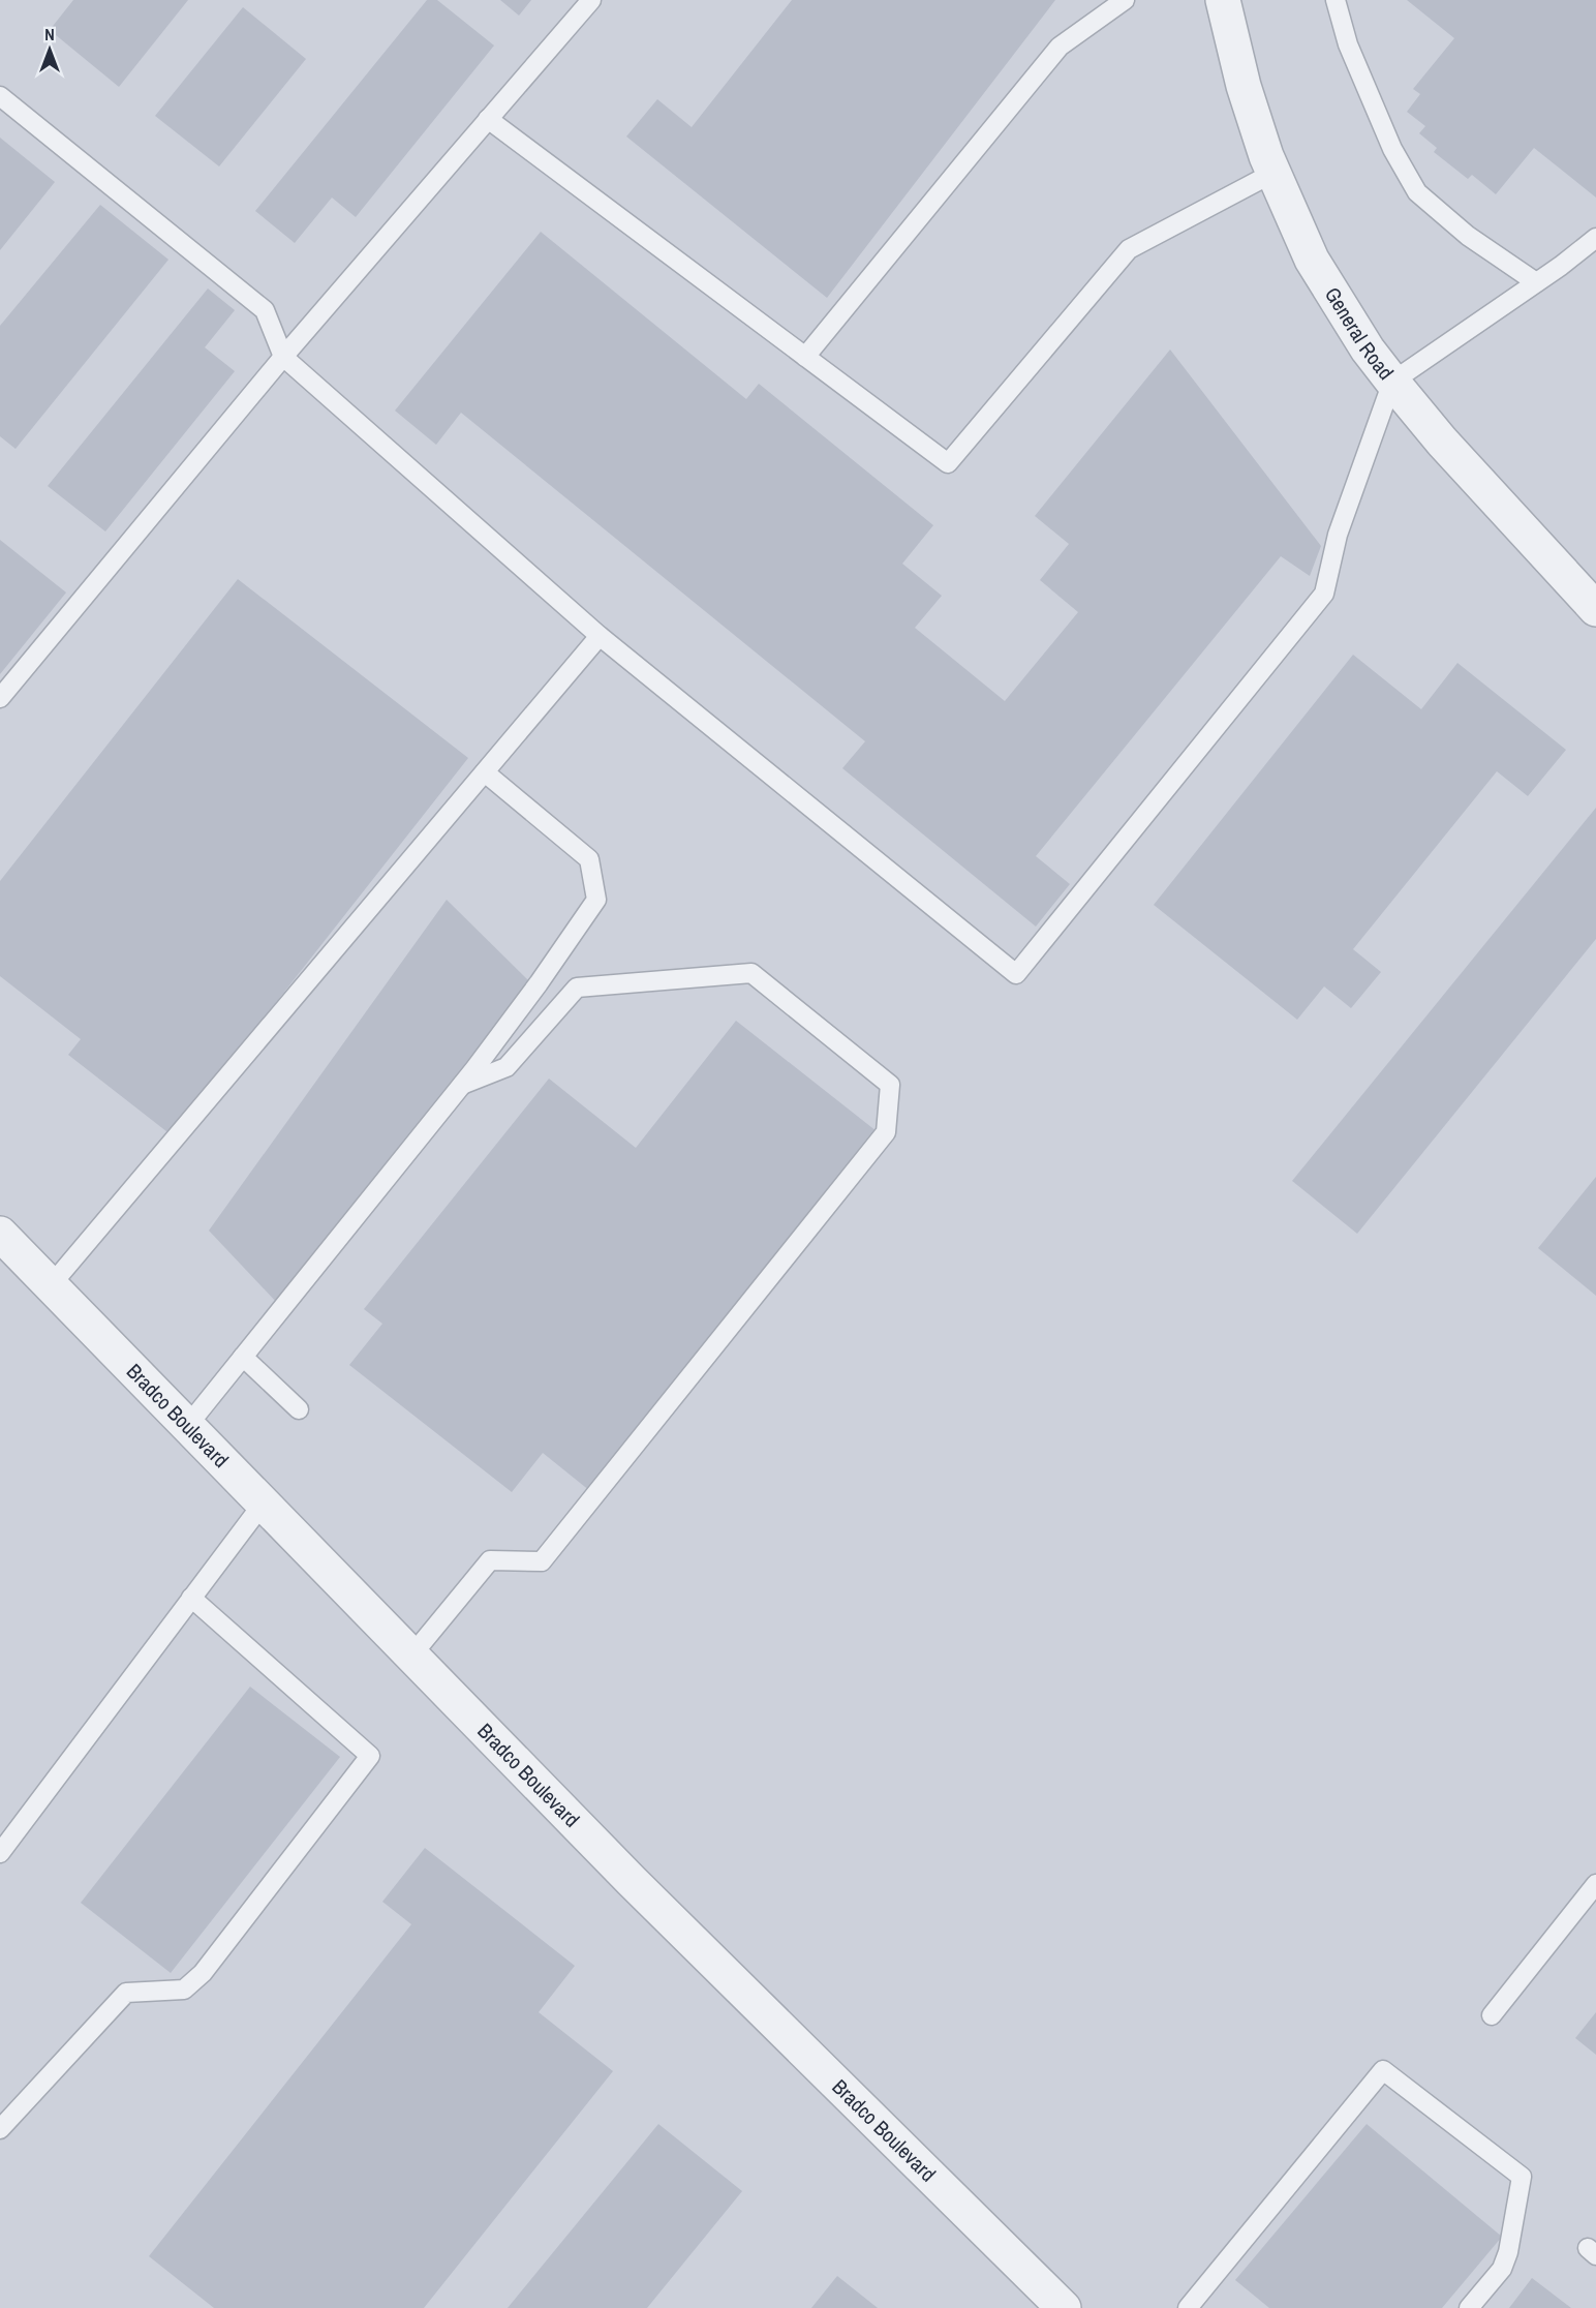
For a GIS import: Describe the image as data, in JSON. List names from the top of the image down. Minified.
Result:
{"streets":{"street":["General Road","Bradco Boulevard"]},"north":"top"}
